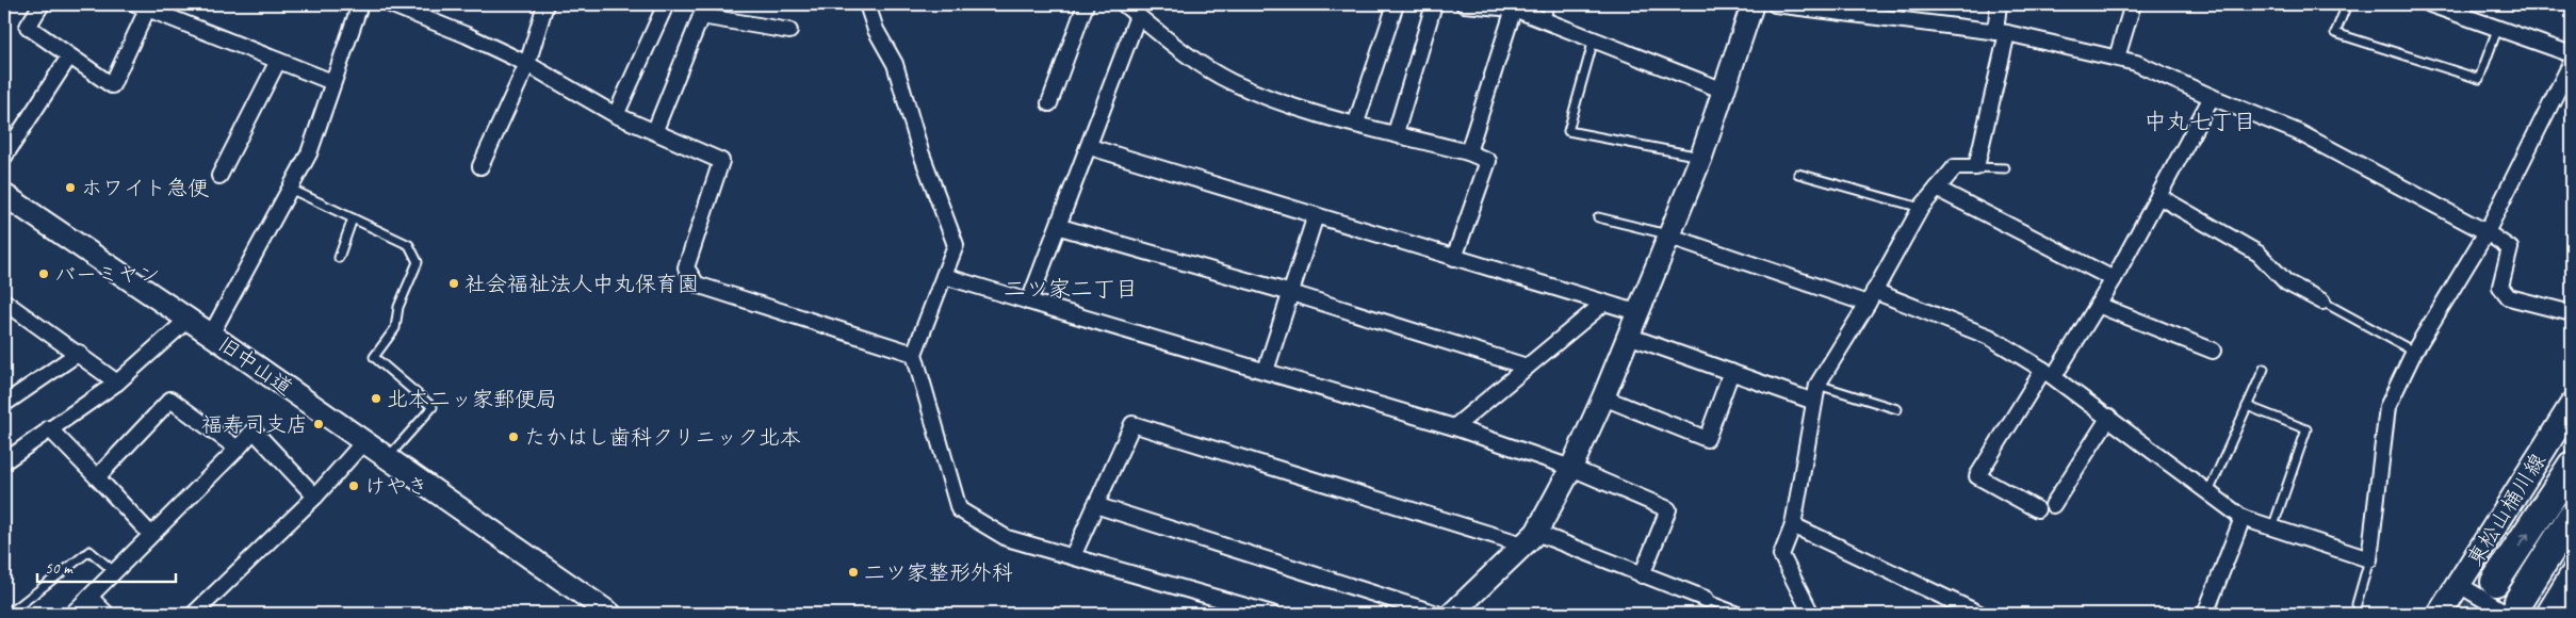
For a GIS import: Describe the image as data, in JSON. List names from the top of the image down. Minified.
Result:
{"streets":{"main road":["旧中山道","東松山桶川線"]},"districts":["中丸七丁目","二ツ家二丁目"],"places":["ホワイト急便","バーミヤン","社会福祉法人中丸保育園","北本二ッ家郵便局","福寿司支店","たかはし歯科クリニック北本","けやき","二ツ家整形外科"],"scale_bar":"50 m"}
